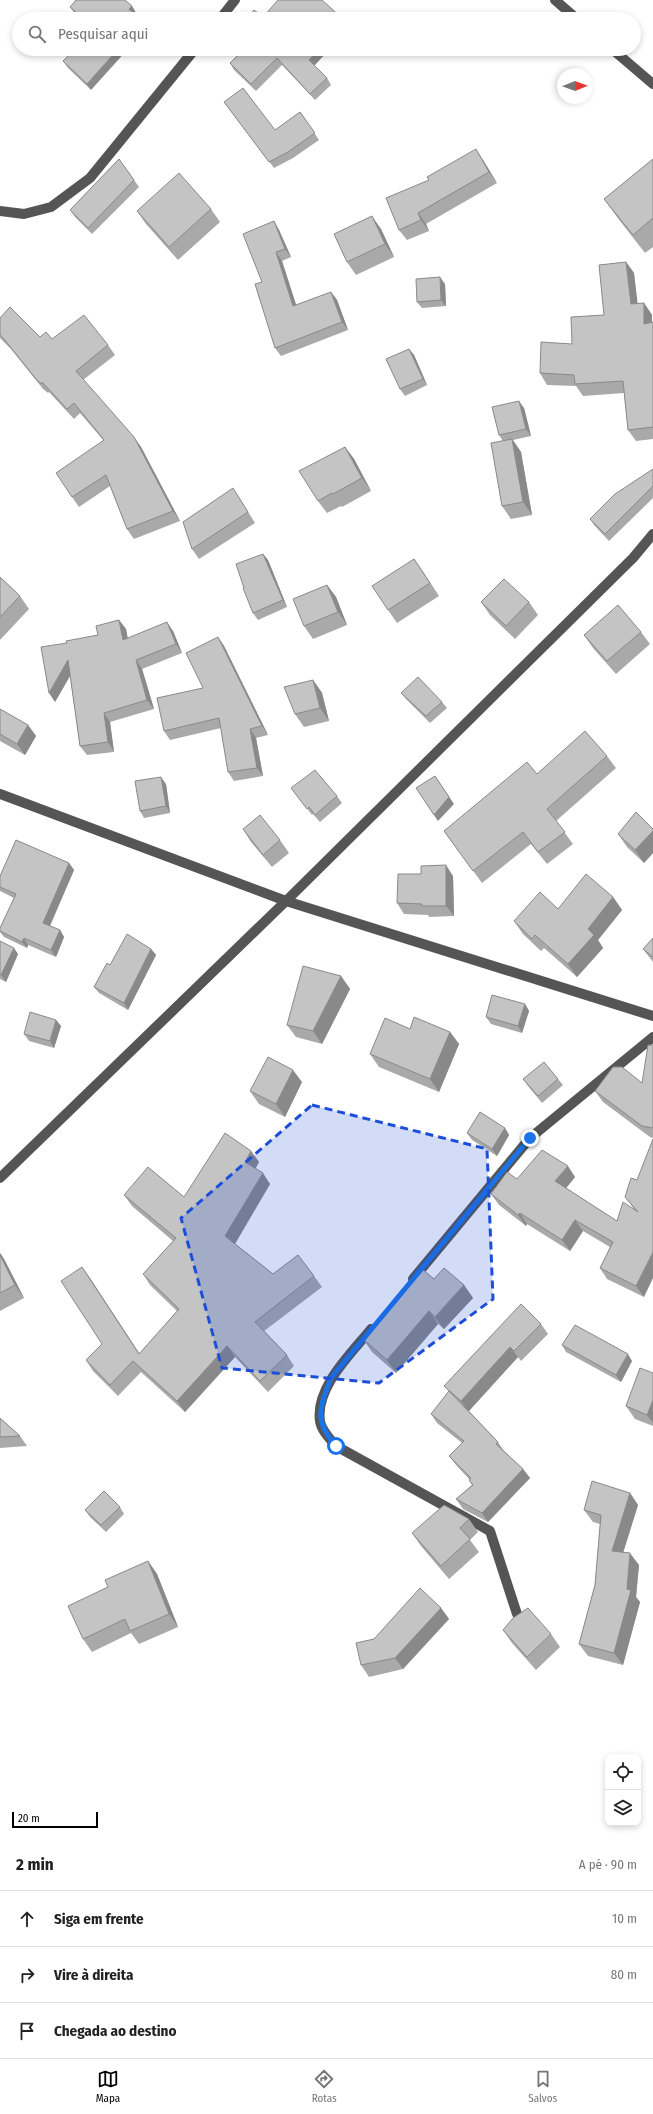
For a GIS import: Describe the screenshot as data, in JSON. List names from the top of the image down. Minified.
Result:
{"scale_bar":"20 m","north":"right","page":{"search":"Pesquisar aqui","scale":"20 m","heading":["2 min","A pé · 90 m"],"list":[["Siga em frente","10 m"],["Vire à direita","80 m"],"Chegada ao destino"],"nav":["Mapa","Rotas","Salvos"]}}
